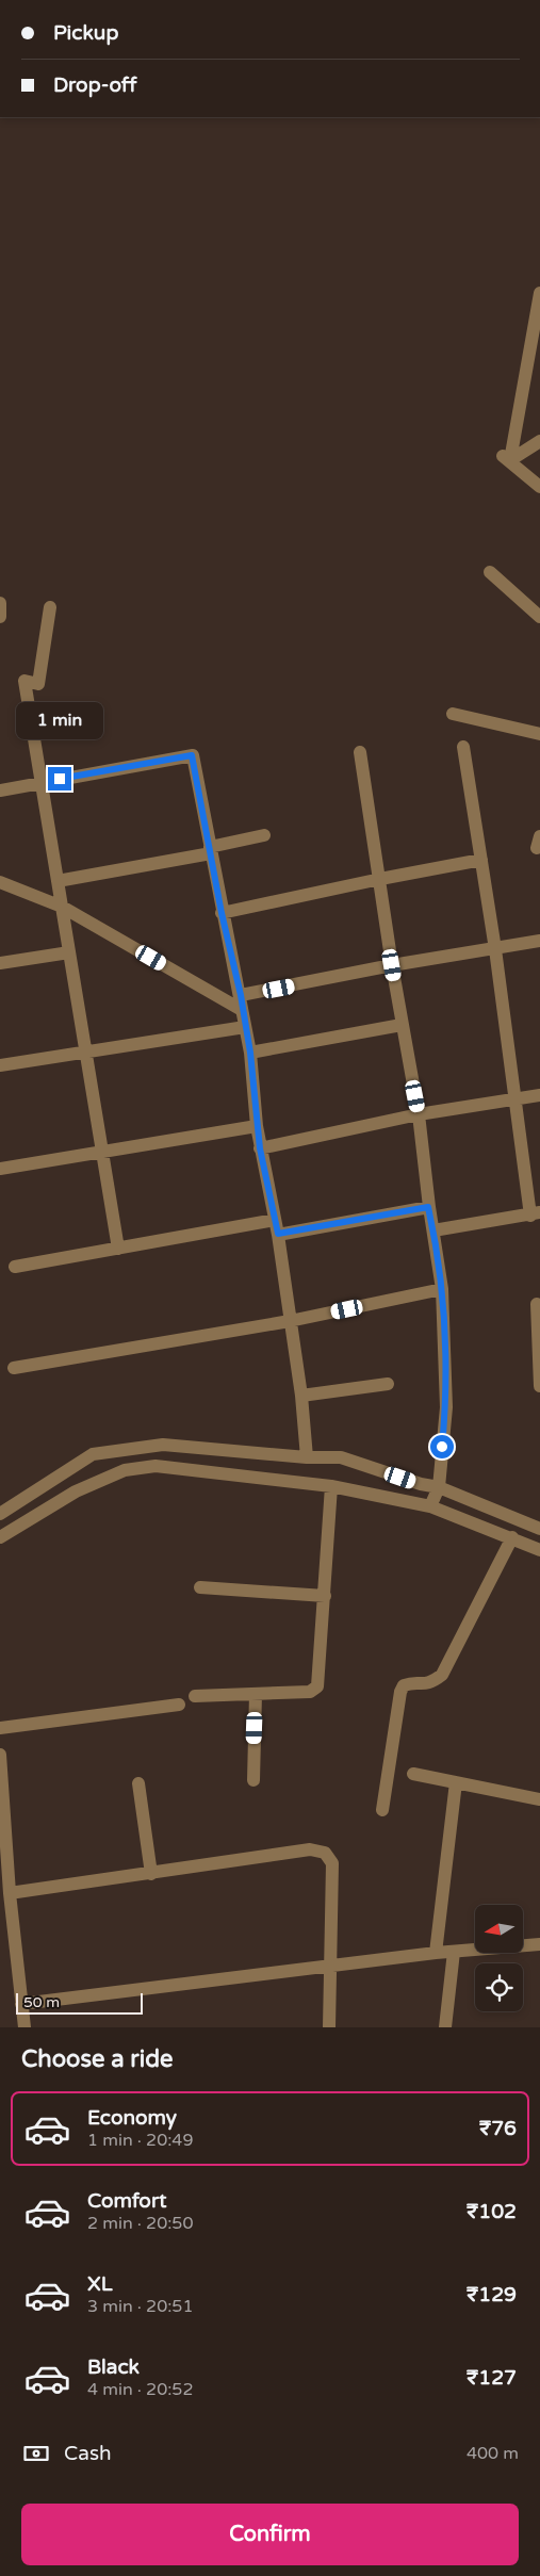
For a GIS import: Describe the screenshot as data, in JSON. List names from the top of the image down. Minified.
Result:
{"scale_bar":"50 m","north":"left","page":{"banner":["Pickup","Drop-off"],"bubble":"1 min","scale":"50 m","heading":"Choose a ride","list":[{"name":"Economy","note":"1 min · 20:49","value":"₹76"},{"name":"Comfort","note":"2 min · 20:50","value":"₹102"},{"name":"XL","note":"3 min · 20:51","value":"₹129"},{"name":"Black","note":"4 min · 20:52","value":"₹127"}],"pay":["Cash","400 m"],"buttons":"Confirm"}}
